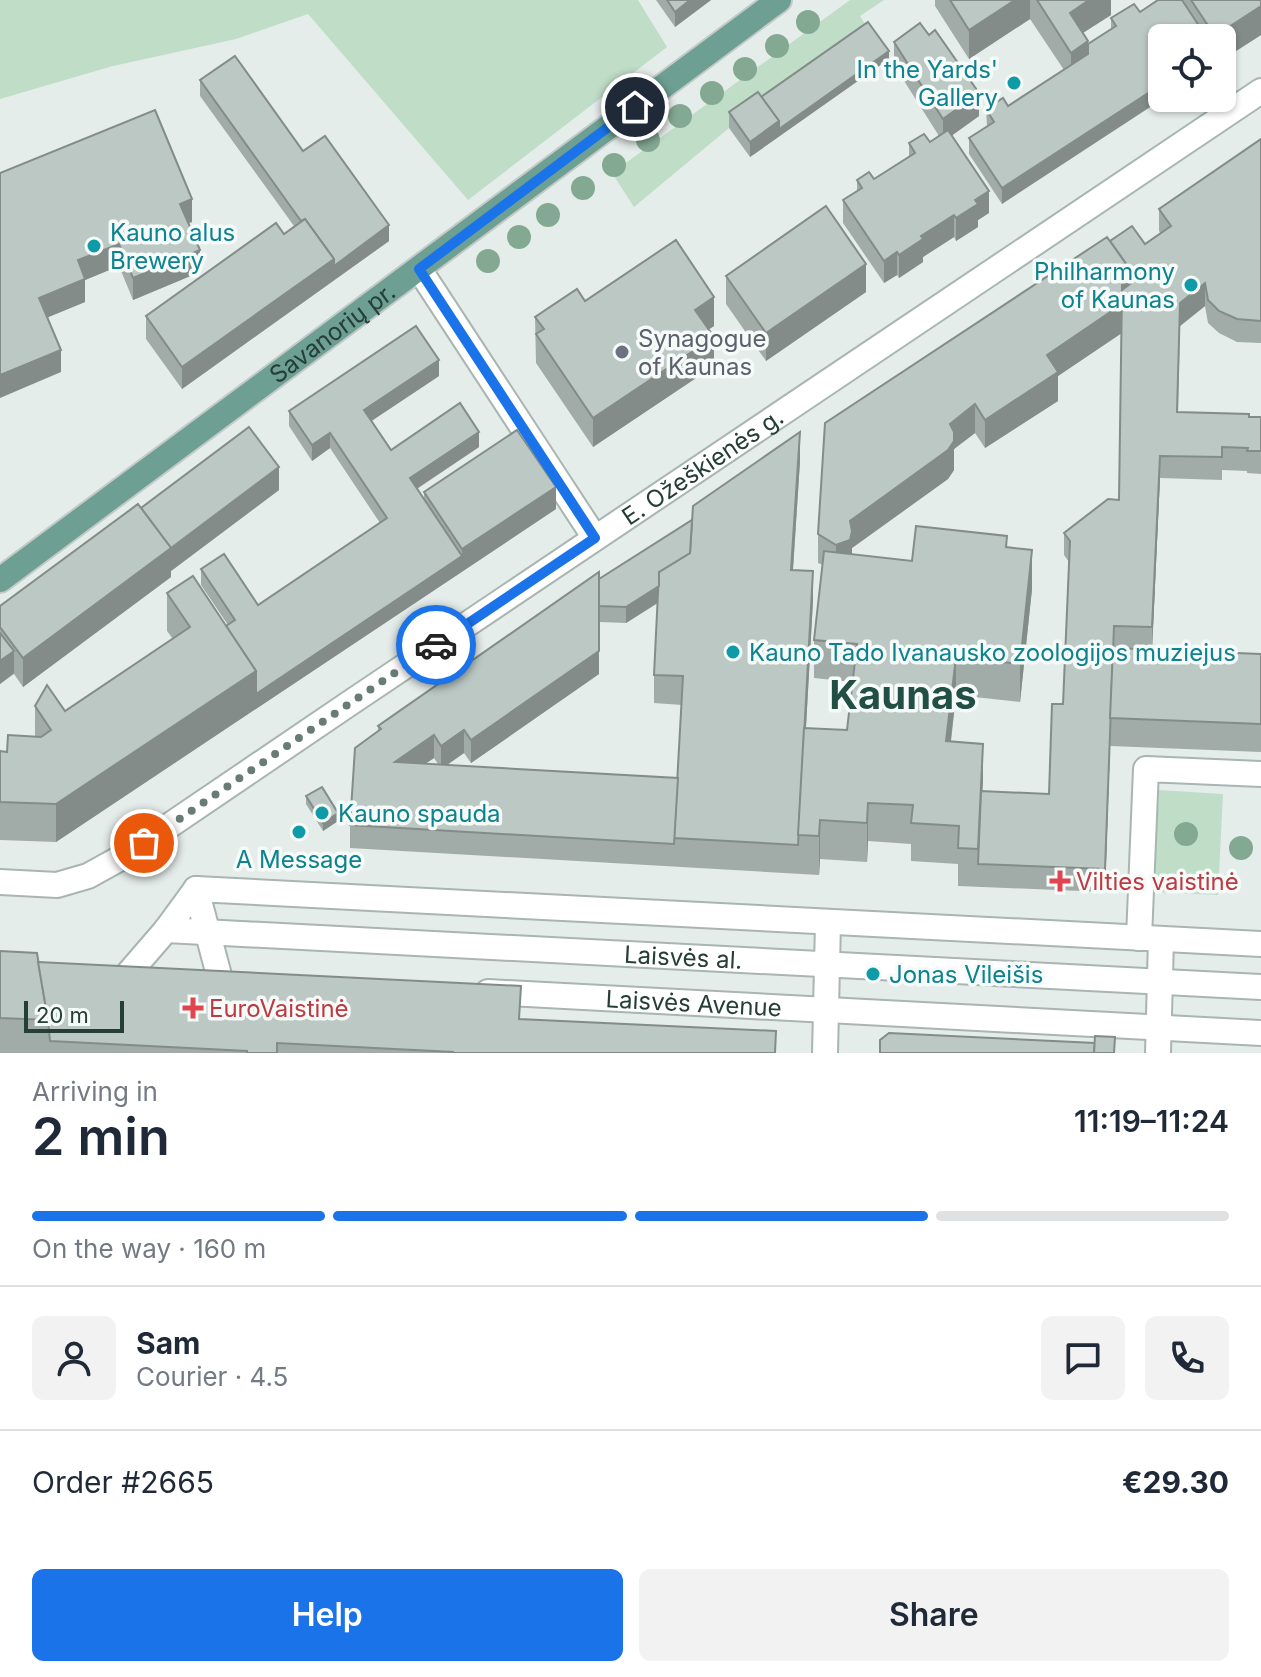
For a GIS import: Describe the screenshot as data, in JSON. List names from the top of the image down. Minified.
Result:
{"streets":{"main road":["Savanorių pr."],"street":["E. Ožeškienės g.","Laisvės al.","Laisvės Avenue"]},"districts":["Kaunas"],"places":{"other":["In the Yards' Gallery","Kauno alus Brewery","Philharmony of Kaunas","Synagogue of Kaunas","Kauno Tado Ivanausko zoologijos muziejus","Kauno spauda","A Message","Jonas Vileišis"],"health":["Vilties vaistinė","EuroVaistinė"]},"scale_bar":"20 m","page":{"scale":"20 m","heading":["2 min","Arriving in","11:19–11:24"],"panel":["Sam","Courier · 4.5","Order #2665","€29.30"],"bar":"On the way · 160 m","buttons":["Help","Share"]}}
